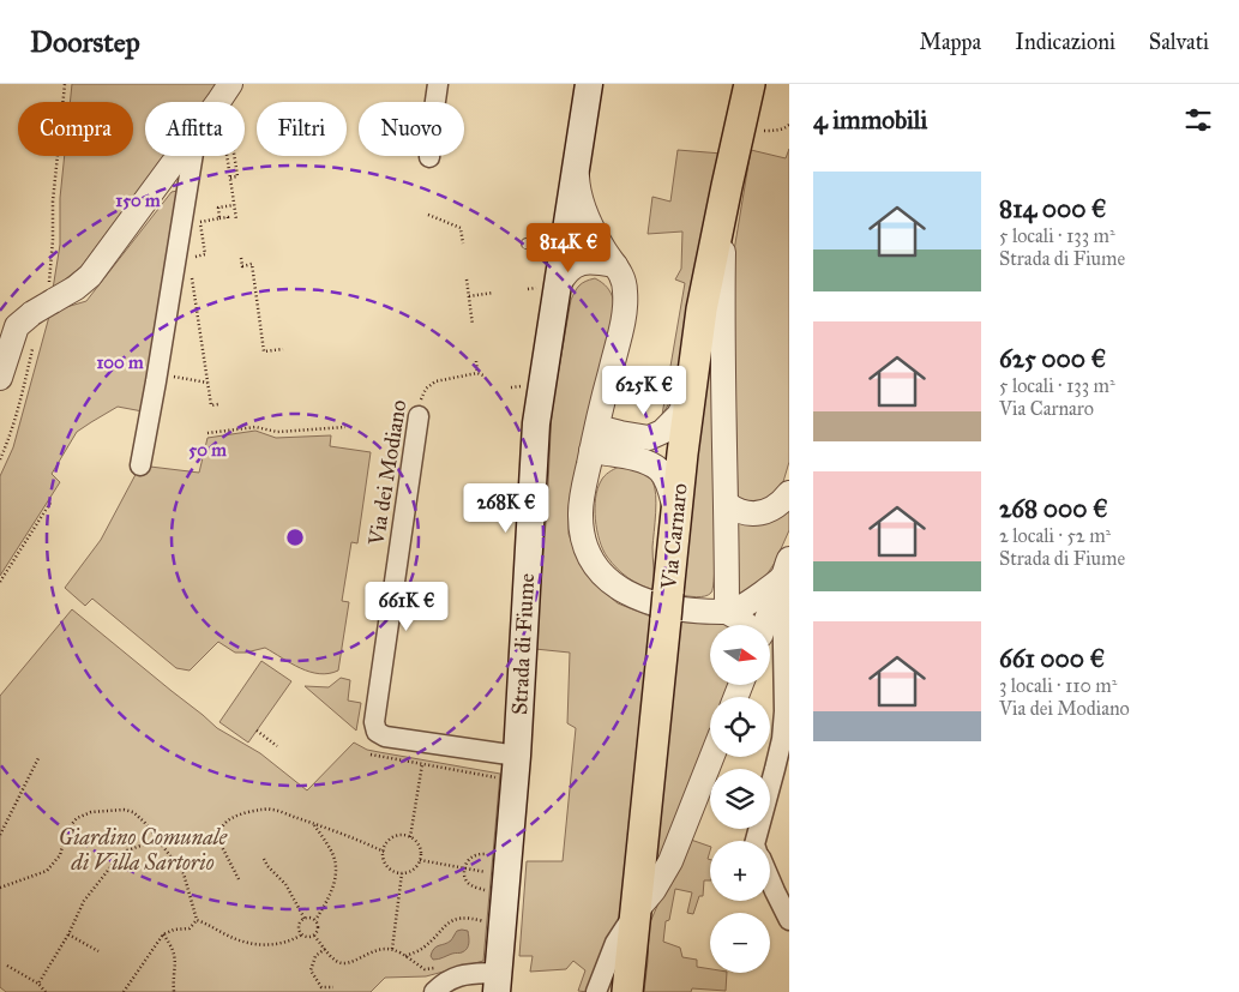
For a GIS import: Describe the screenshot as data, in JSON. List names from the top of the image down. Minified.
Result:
{"streets":{"main road":["Via Carnaro","Strada di Fiume"],"street":["Via dei Modiano"]},"crossings":[["Via dei Modiano","Strada di Fiume"]],"parks":["Giardino Comunale di Villa Sartorio"],"north":"right","page":{"header":"Doorstep","nav":["Mappa","Indicazioni","Salvati"],"heading":"4 immobili","chip":["Compra","Affitta","Filtri","Nuovo"],"list":[{"name":"814 000 €","note":"5 locali · 133 m² · Strada di Fiume"},{"name":"625 000 €","note":"5 locali · 133 m² · Via Carnaro"},{"name":"268 000 €","note":"2 locali · 52 m² · Strada di Fiume"},{"name":"661 000 €","note":"3 locali · 110 m² · Via dei Modiano"}],"price":["814K €","625K €","268K €","661K €"],"map_buttons":["+","−"]},"rings":["150 m","100 m","50 m"]}
